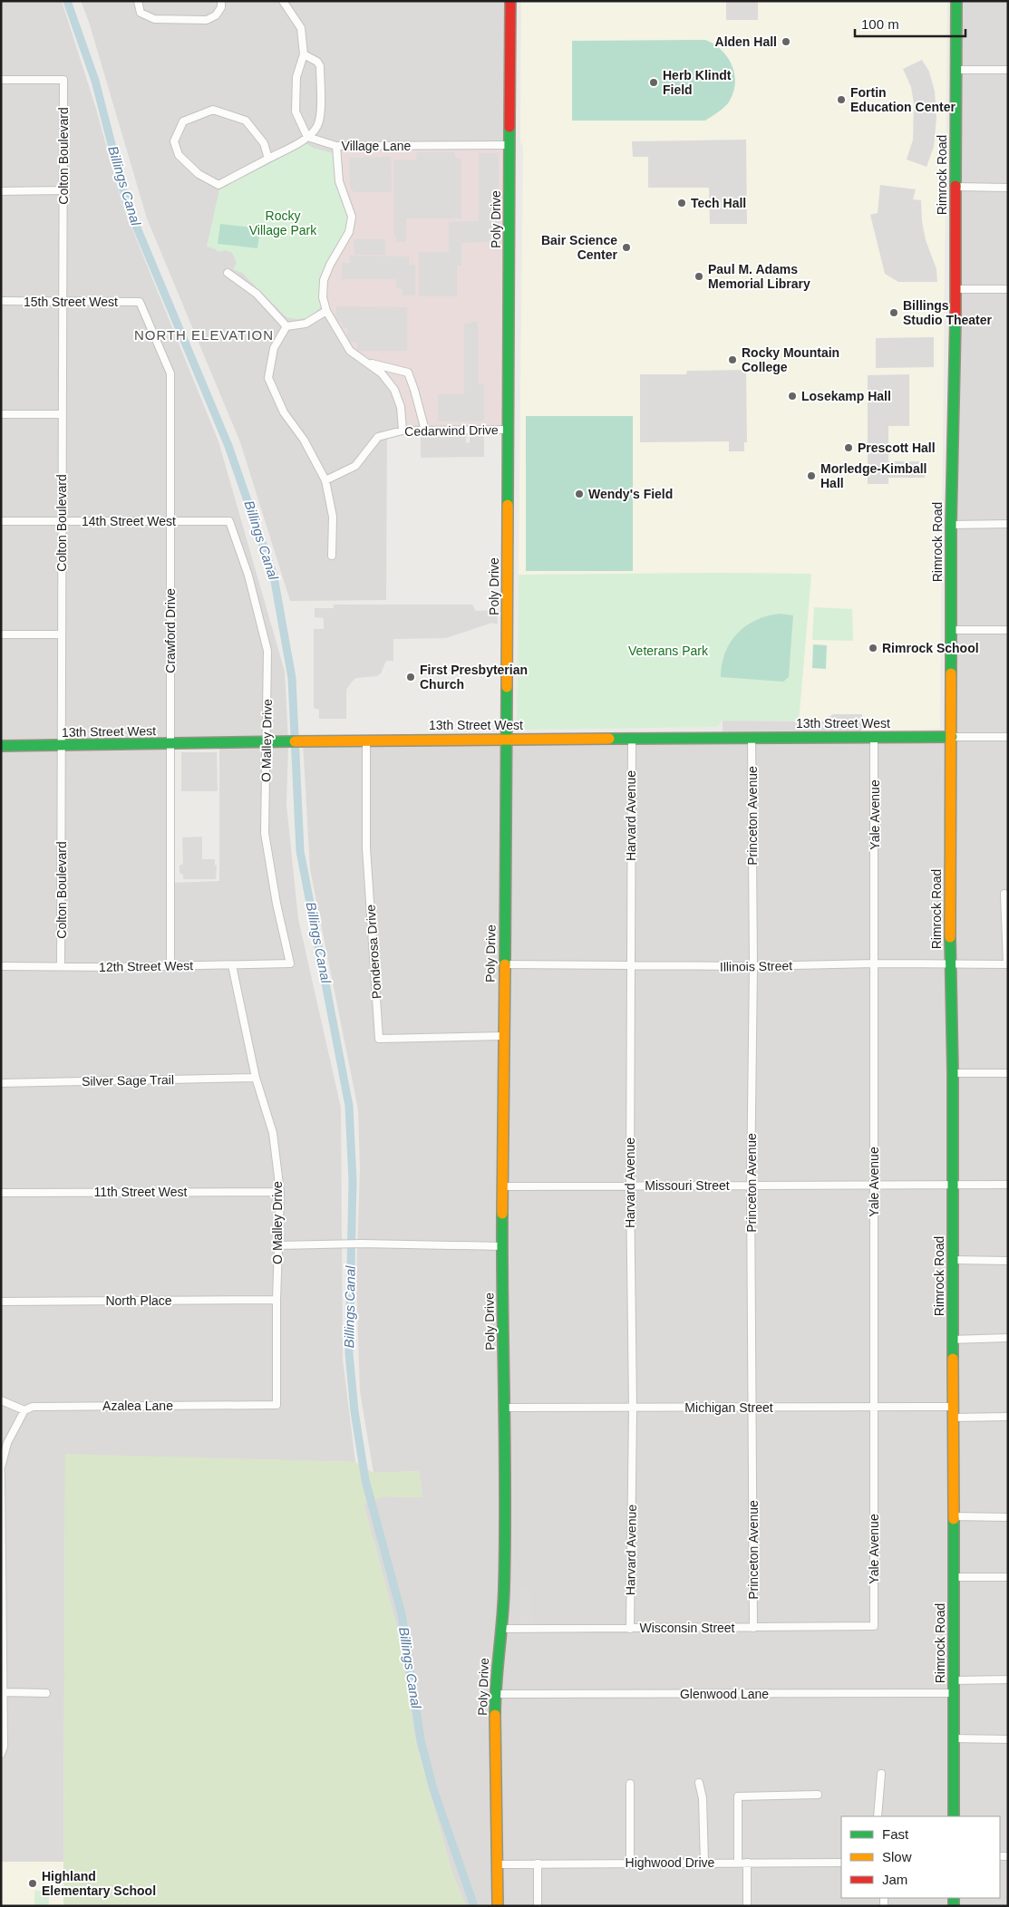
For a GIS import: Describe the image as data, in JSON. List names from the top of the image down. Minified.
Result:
{"streets":{"street":["Village Lane","Colton Boulevard","Rimrock Road","Poly Drive","15th Street West","Cedarwind Drive","14th Street West","Crawford Drive","13th Street West","O Malley Drive","Yale Avenue","Harvard Avenue","Princeton Avenue","Ponderosa Drive","12th Street West","Illinois Street","Silver Sage Trail","Missouri Street","11th Street West","North Place","Azalea Lane","Michigan Street","Wisconsin Street","Glenwood Lane","Highwood Drive"]},"crossings":[["Village Lane","Poly Drive"],["Colton Boulevard","15th Street West"],["Colton Boulevard","14th Street West"],["Colton Boulevard","13th Street West"],["Colton Boulevard","12th Street West"],["Rimrock Road","13th Street West"],["Rimrock Road","Illinois Street"],["Rimrock Road","Missouri Street"],["Rimrock Road","Michigan Street"],["Rimrock Road","Glenwood Lane"],["Poly Drive","Cedarwind Drive"],["Poly Drive","13th Street West"],["Poly Drive","Ponderosa Drive"],["Poly Drive","Illinois Street"],["Poly Drive","Missouri Street"],["Poly Drive","Michigan Street"],["Poly Drive","Wisconsin Street"],["Poly Drive","Glenwood Lane"],["Poly Drive","Highwood Drive"],["15th Street West","Crawford Drive"],["14th Street West","Crawford Drive"],["14th Street West","O Malley Drive"],["Crawford Drive","13th Street West"],["Crawford Drive","12th Street West"],["13th Street West","O Malley Drive"],["13th Street West","Yale Avenue"],["13th Street West","Harvard Avenue"],["13th Street West","Princeton Avenue"],["13th Street West","Ponderosa Drive"],["O Malley Drive","12th Street West"],["O Malley Drive","Silver Sage Trail"],["O Malley Drive","11th Street West"],["O Malley Drive","North Place"],["O Malley Drive","Azalea Lane"],["Yale Avenue","Illinois Street"],["Yale Avenue","Missouri Street"],["Yale Avenue","Michigan Street"],["Yale Avenue","Wisconsin Street"],["Harvard Avenue","Illinois Street"],["Harvard Avenue","Missouri Street"],["Harvard Avenue","Michigan Street"],["Harvard Avenue","Wisconsin Street"],["Princeton Avenue","Illinois Street"],["Princeton Avenue","Missouri Street"],["Princeton Avenue","Michigan Street"],["Princeton Avenue","Wisconsin Street"]],"districts":["NORTH ELEVATION"],"water":["Billings Canal"],"parks":["Rocky Village Park","Veterans Park"],"places":["Alden Hall","Herb Klindt Field","Fortin Education Center","Tech Hall","Bair Science Center","Paul M. Adams Memorial Library","Billings Studio Theater","Rocky Mountain College","Losekamp Hall","Prescott Hall","Morledge-Kimball Hall","Wendy's Field","Rimrock School","First Presbyterian Church","Highland Elementary School"],"legend":["Fast","Slow","Jam"],"scale_bar":"100 m"}
